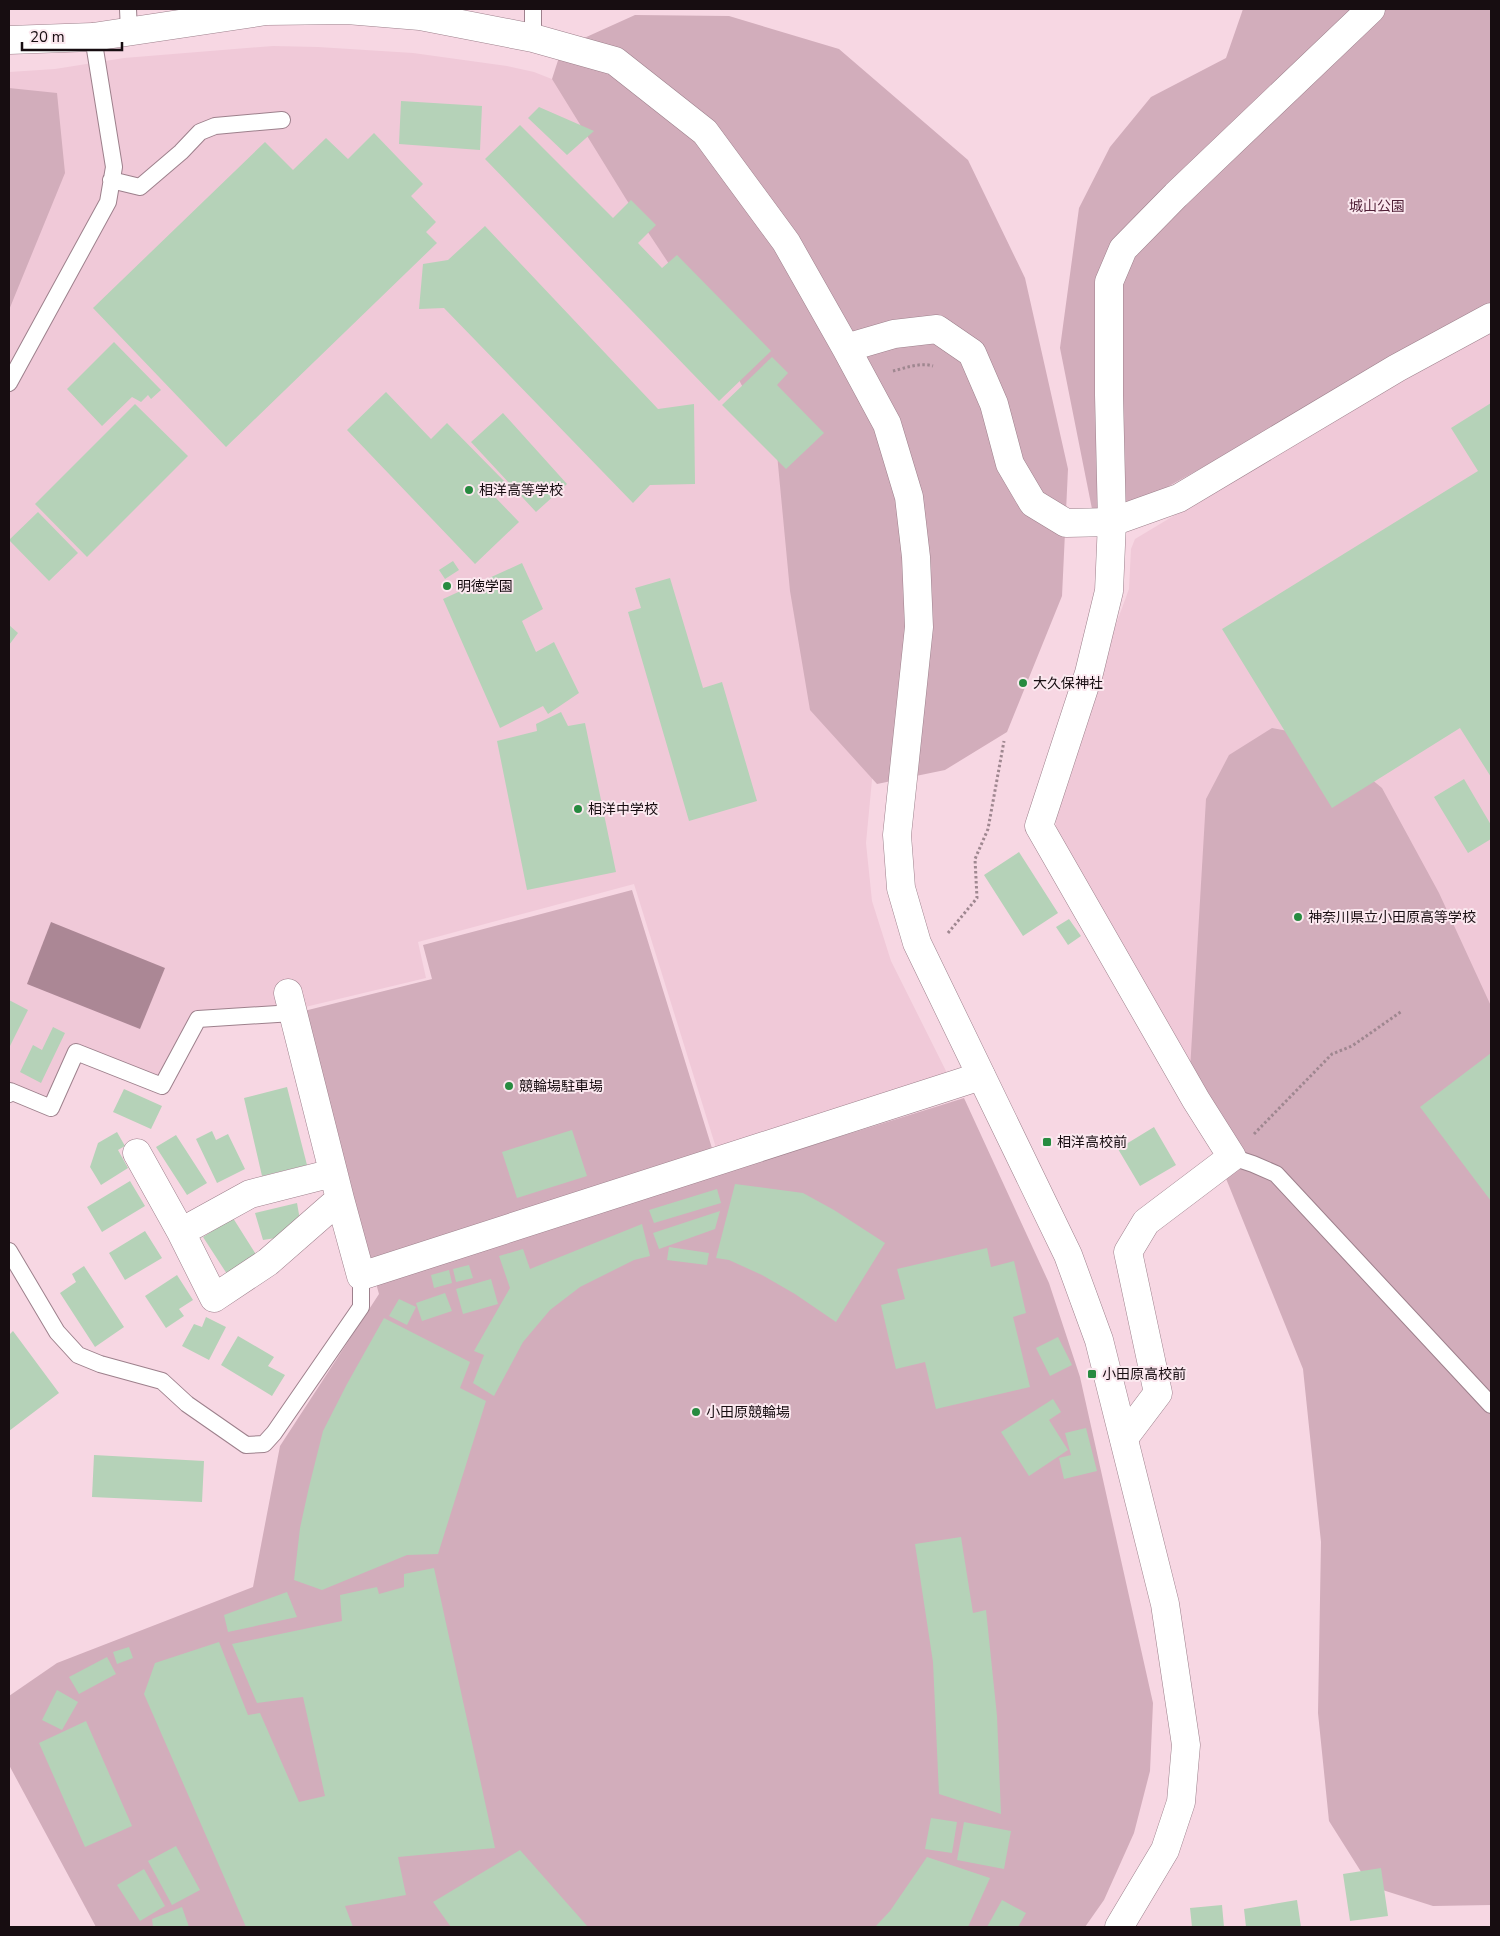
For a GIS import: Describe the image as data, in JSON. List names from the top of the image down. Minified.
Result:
{"parks":["城山公園"],"places":{"other":["相洋高等学校","明徳学園","大久保神社","相洋中学校","神奈川県立小田原高等学校","競輪場駐車場","小田原競輪場"],"transit":["相洋高校前","小田原高校前"]},"scale_bar":"20 m"}
